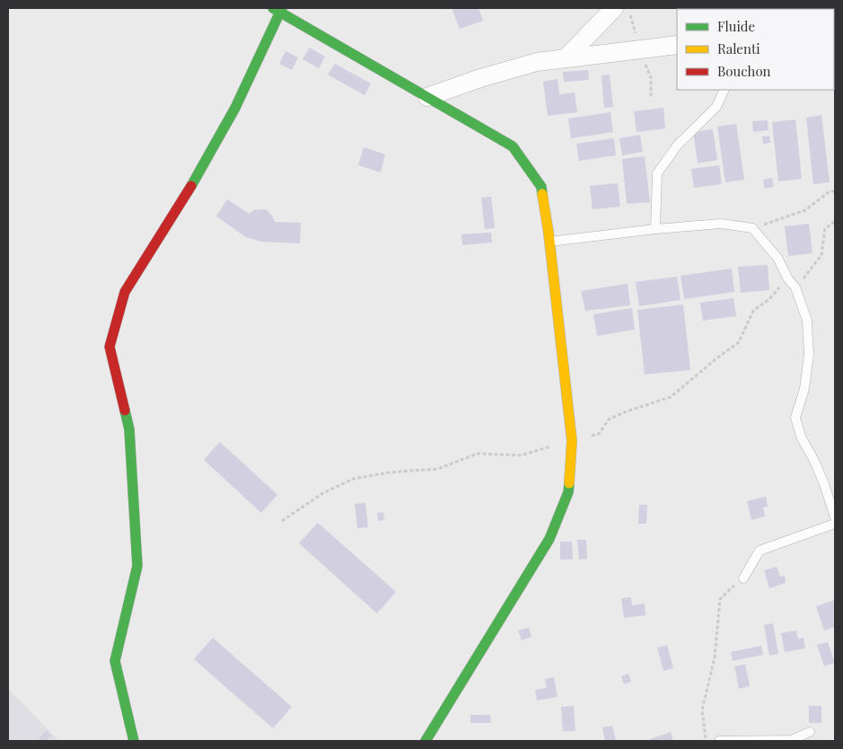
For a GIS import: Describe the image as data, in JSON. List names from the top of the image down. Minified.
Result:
{"legend":["Fluide","Ralenti","Bouchon"]}
